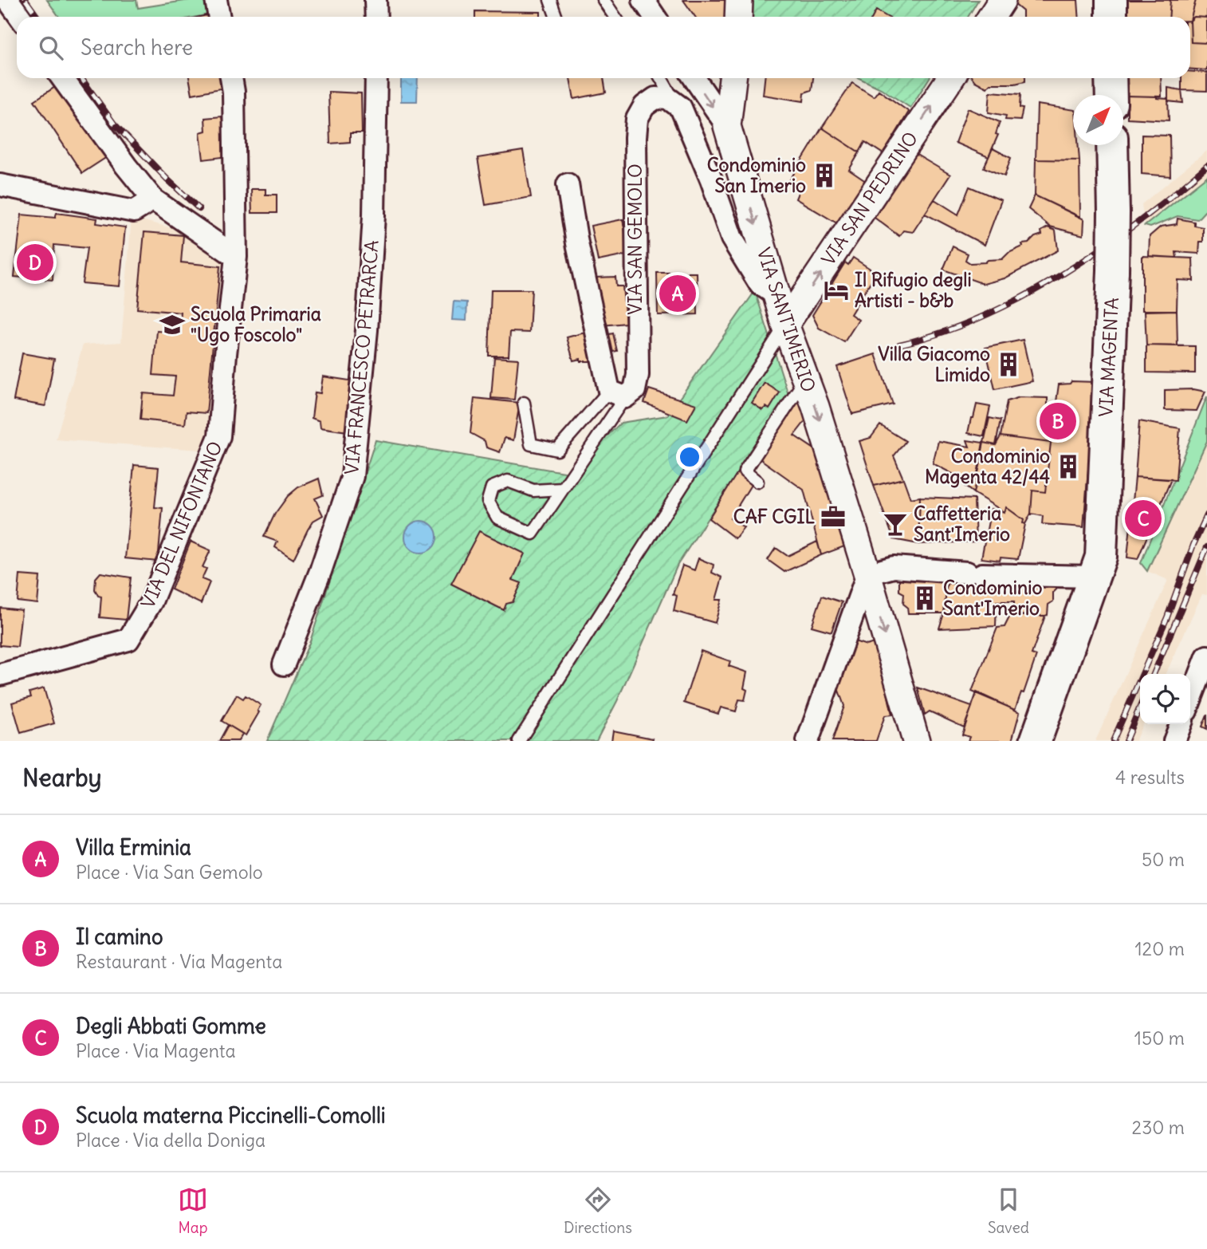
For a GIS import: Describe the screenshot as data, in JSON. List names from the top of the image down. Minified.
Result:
{"streets":{"main road":["VIA MAGENTA"],"street":["VIA SAN PEDRINO","VIA SAN GEMOLO","VIA SANT'IMERIO","VIA FRANCESCO PETRARCA","VIA DEL NIFONTANO"]},"crossings":[["VIA SAN PEDRINO","VIA SANT'IMERIO"]],"one_way":["VIA SAN PEDRINO"],"places":{"building":["Condominio San Imerio","Villa Giacomo Limido","Condominio Magenta 42/44","Condominio Sant'Imerio"],"hotel":["Il Rifugio degli Artisti - b&b"],"school or university":["Scuola Primaria \"Ugo Foscolo\""],"office":["CAF CGIL"],"bar":["Caffetteria Sant'Imerio"]},"north":"top right","page":{"search":"Search here","pins":["D","A","B","C"],"heading":["Nearby","4 results"],"list":[{"mark":"A","name":"Villa Erminia","note":"Place · Via San Gemolo","value":"50 m"},{"mark":"B","name":"Il camino","note":"Restaurant · Via Magenta","value":"120 m"},{"mark":"C","name":"Degli Abbati Gomme","note":"Place · Via Magenta","value":"150 m"},{"mark":"D","name":"Scuola materna Piccinelli-Comolli","note":"Place · Via della Doniga","value":"230 m"}],"nav":["Map","Directions","Saved"]}}
